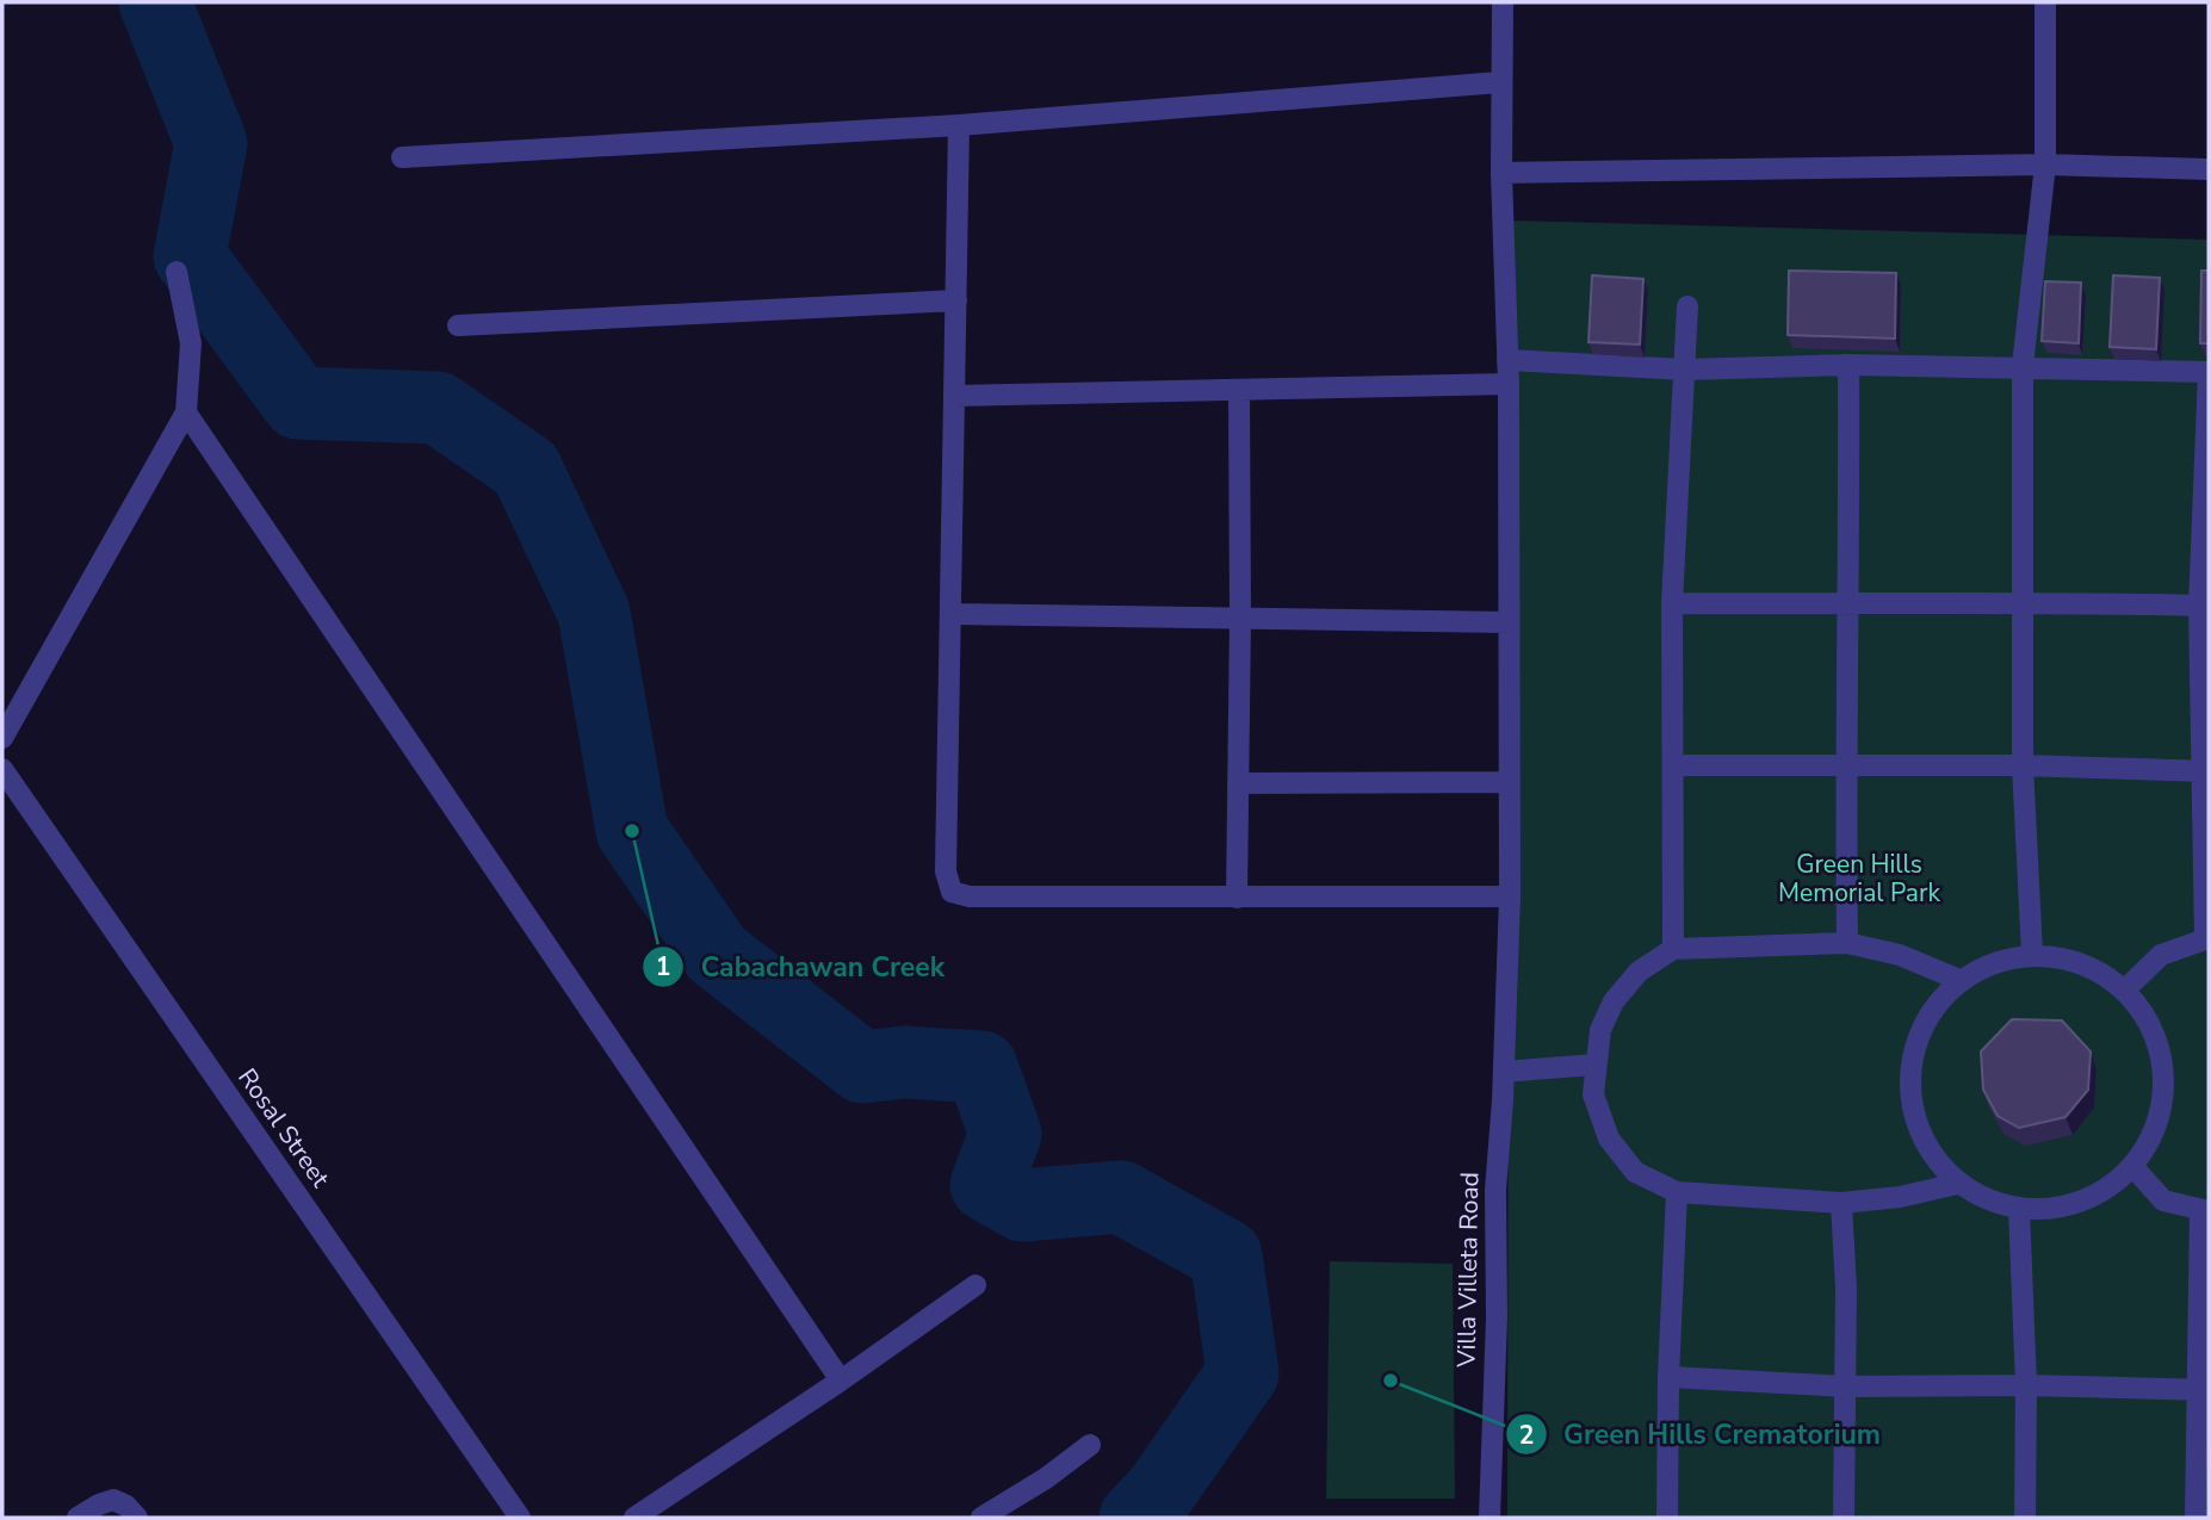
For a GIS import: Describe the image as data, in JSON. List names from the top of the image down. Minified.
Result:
{"streets":{"street":["Rosal Street","Villa Villeta Road"]},"parks":["Green Hills Memorial Park"],"places":["Cabachawan Creek","Green Hills Crematorium"]}
